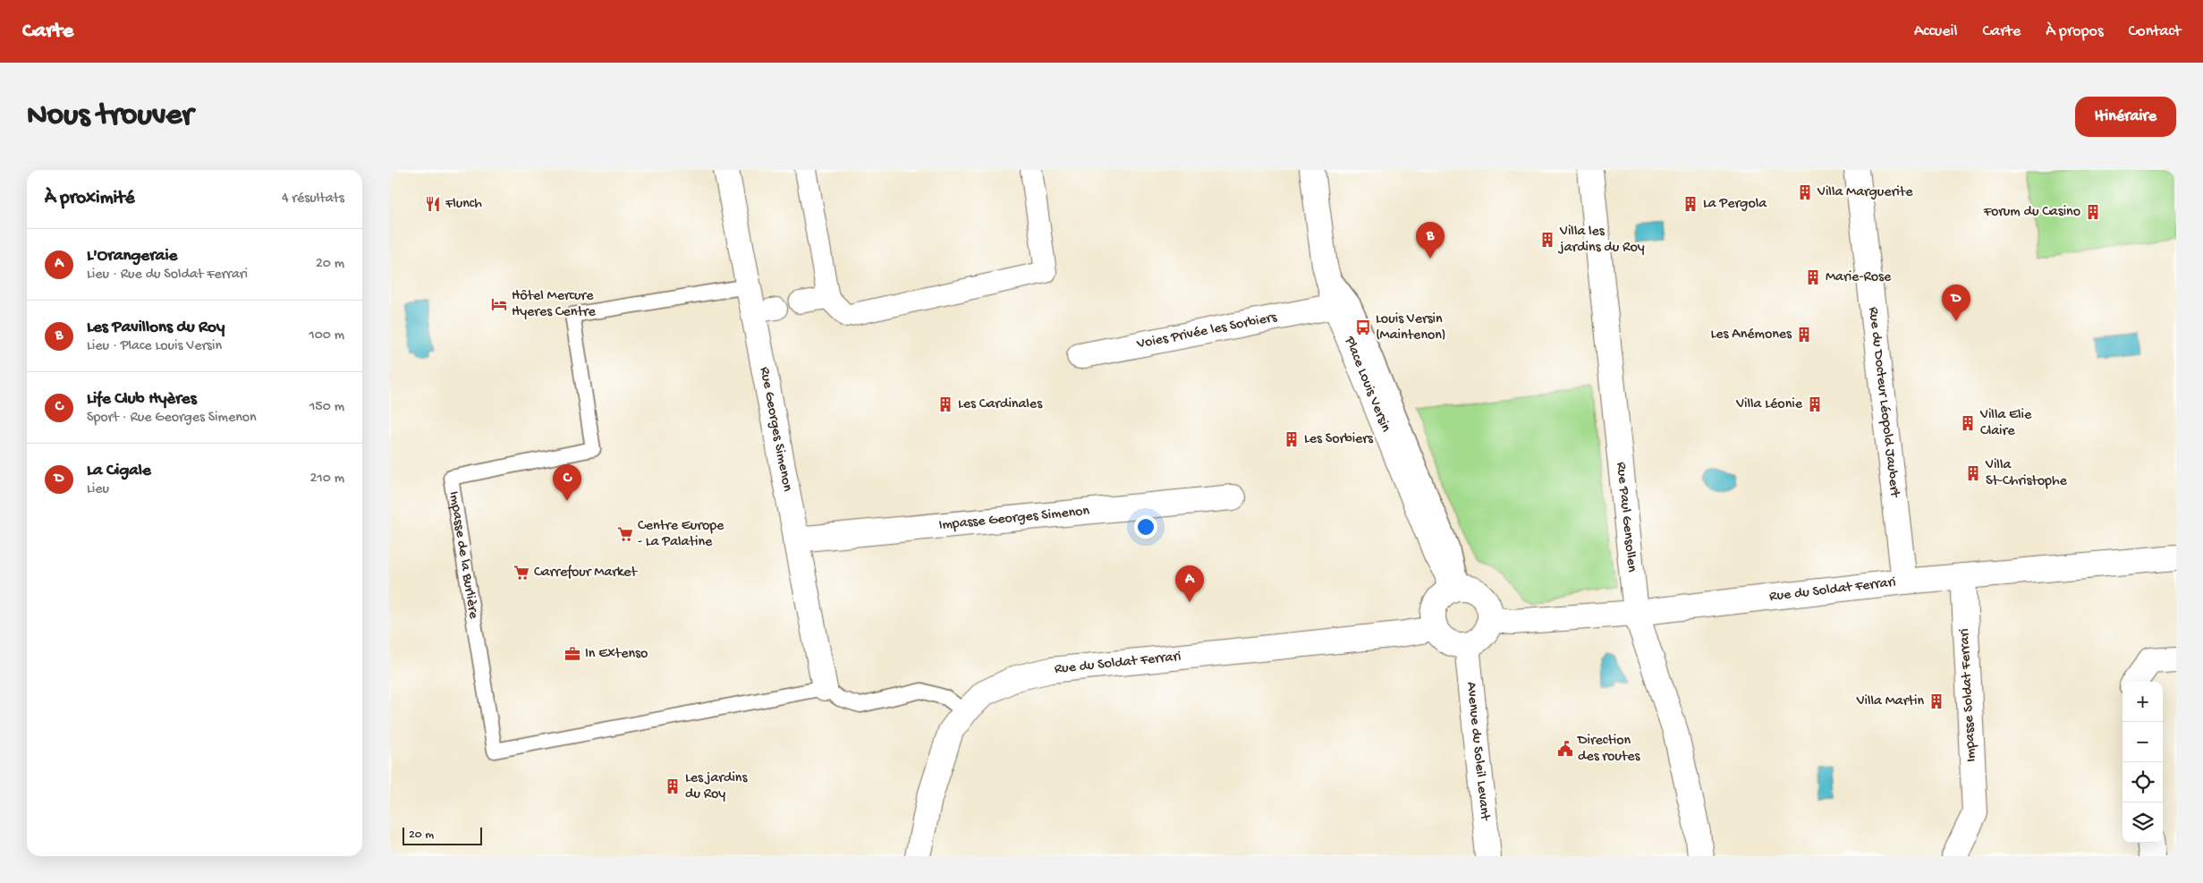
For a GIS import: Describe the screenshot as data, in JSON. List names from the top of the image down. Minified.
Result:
{"streets":{"street":["Voies Privée les Sorbiers","Place Louis Versin","Rue du Docteur Léopold Jaubert","Rue Georges Simenon","Rue Paul Gensollen","Impasse Georges Simenon","Rue du Soldat Ferrari","Impasse Soldat Ferrari","Avenue du Soleil Levant"],"lane":["Impasse de la Burlière"]},"crossings":[["Voies Privée les Sorbiers","Place Louis Versin"],["Place Louis Versin","Rue du Soldat Ferrari"],["Place Louis Versin","Avenue du Soleil Levant"],["Rue du Docteur Léopold Jaubert","Rue du Soldat Ferrari"],["Rue Georges Simenon","Impasse Georges Simenon"],["Rue Georges Simenon","Impasse de la Burlière"],["Rue Paul Gensollen","Rue du Soldat Ferrari"],["Rue du Soldat Ferrari","Impasse Soldat Ferrari"],["Rue du Soldat Ferrari","Avenue du Soleil Levant"]],"places":{"building":["Villa Marguerite","La Pergola","Forum du Casino","Villa les jardins du Roy","Marie-Rose","Les Anémones","Les Cardinales","Villa Léonie","Villa Elie Claire","Les Sorbiers","Villa St-Christophe","Villa Martin","Les jardins du Roy"],"restaurant":["Flunch"],"hotel":["Hôtel Mercure Hyeres Centre"],"bus stop":["Louis Versin (Maintenon)"],"supermarket":["Centre Europe - La Palatine","Carrefour Market"],"office":["In Extenso"],"public building":["Direction des routes"]},"scale_bar":"20 m","page":{"header":"Carte","nav":["Accueil","Carte","À propos","Contact"],"buttons":"Itinéraire","title":"Nous trouver","heading":["À proximité","4 résultats"],"pins":["B","D","C","A"],"list":[{"mark":"A","name":"L'Orangeraie","note":"Lieu · Rue du Soldat Ferrari","value":"20 m"},{"mark":"B","name":"Les Pavillons du Roy","note":"Lieu · Place Louis Versin","value":"100 m"},{"mark":"C","name":"Life Club Hyères","note":"Sport · Rue Georges Simenon","value":"150 m"},{"mark":"D","name":"La Cigale","note":"Lieu","value":"210 m"}],"map_buttons":["+","−"],"scale":"20 m"}}
